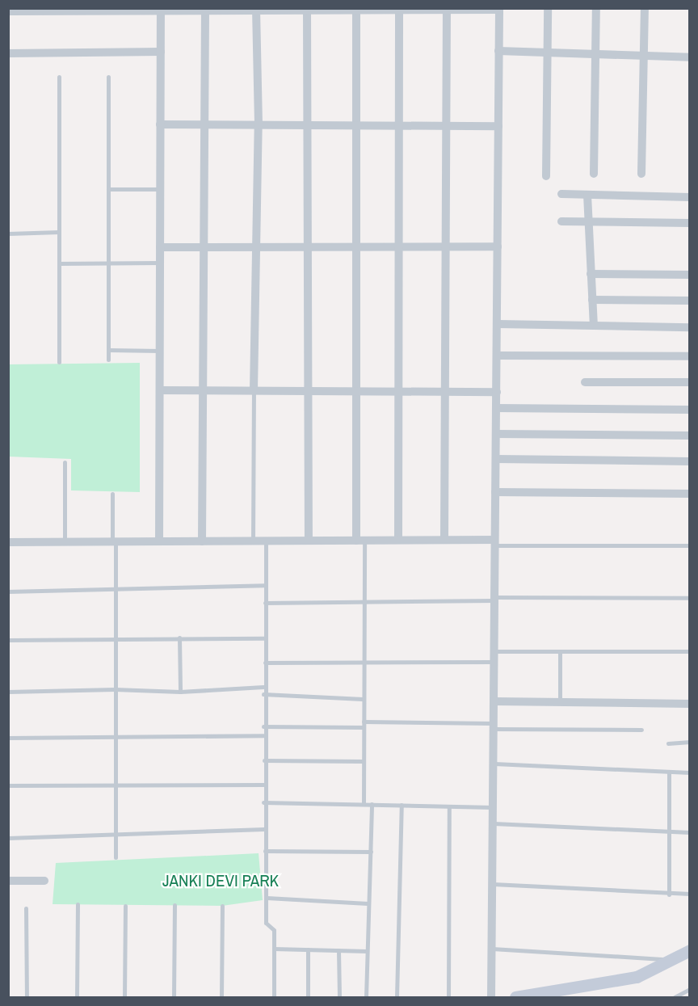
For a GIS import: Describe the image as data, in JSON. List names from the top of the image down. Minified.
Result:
{"parks":["JANKI DEVI PARK"]}
